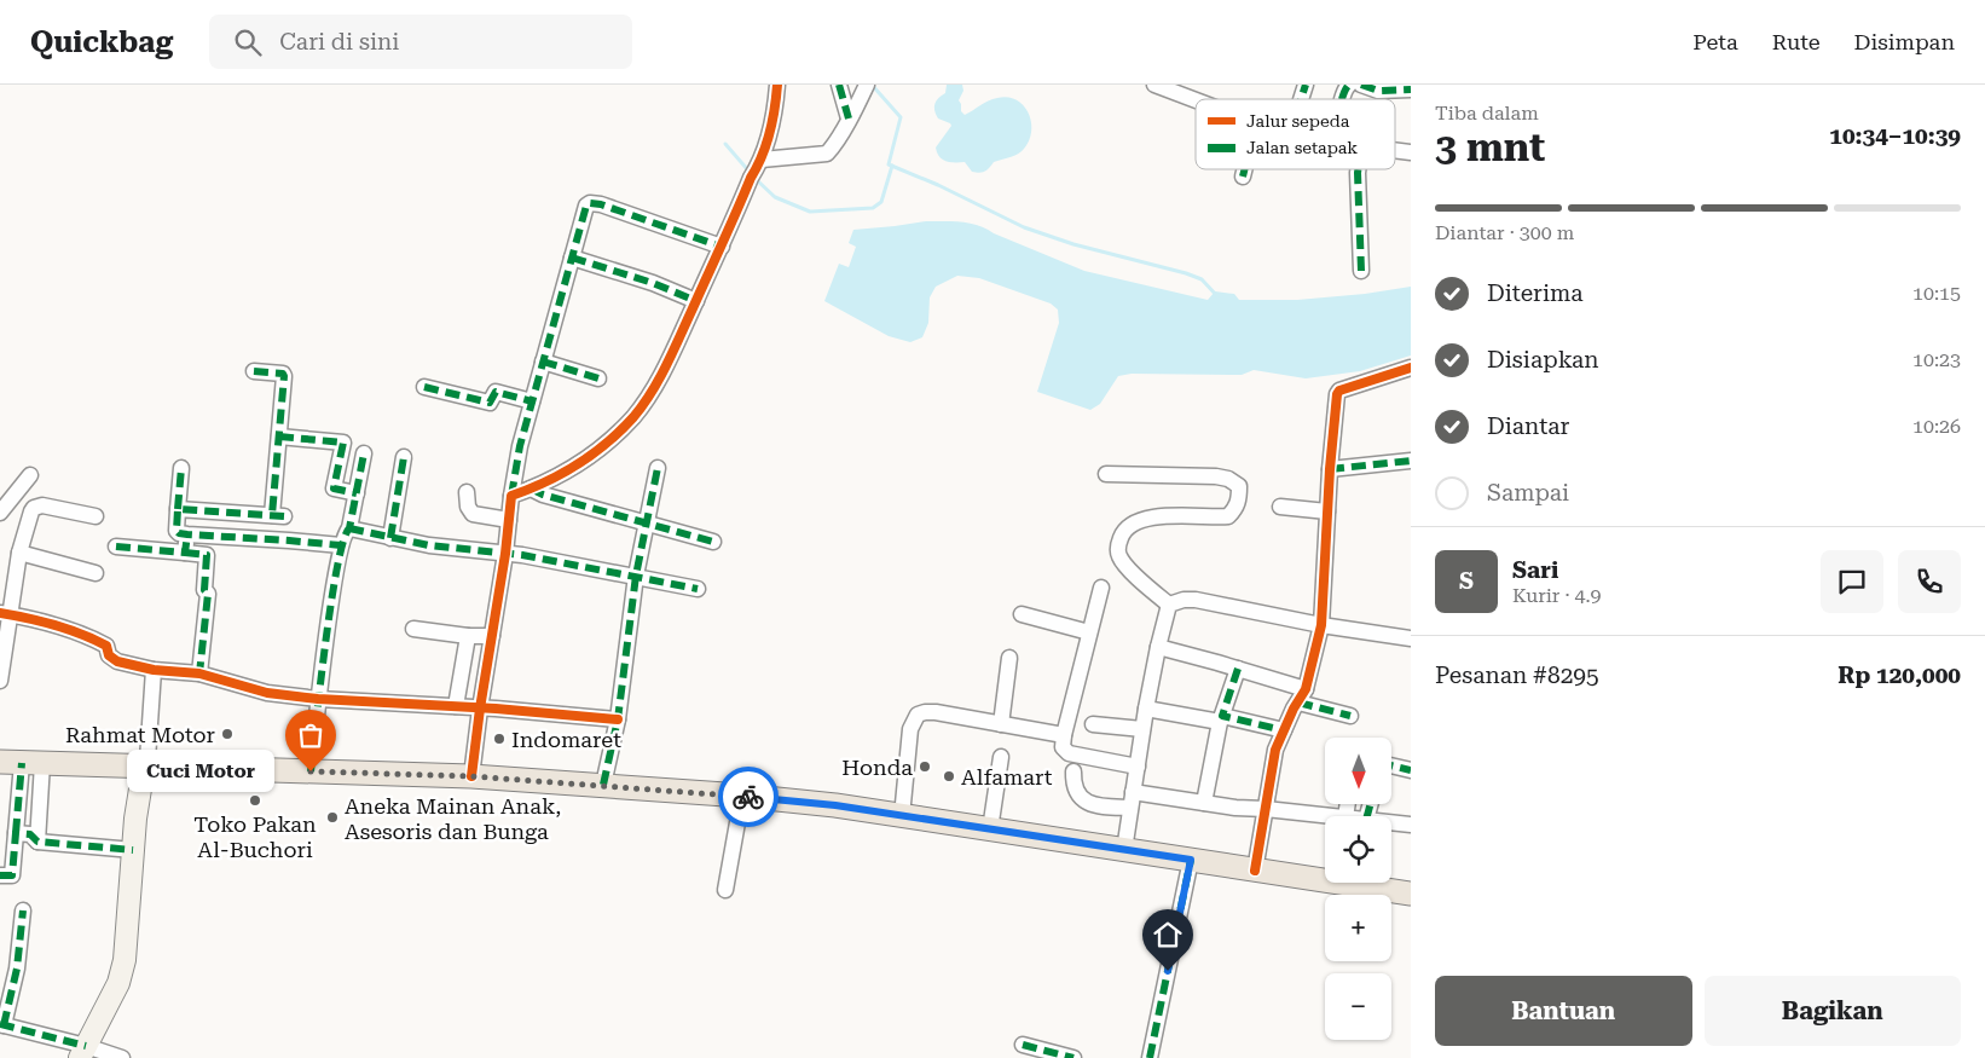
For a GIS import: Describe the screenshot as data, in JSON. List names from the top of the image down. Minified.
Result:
{"places":["Rahmat Motor","Indomaret","Honda","Cuci Motor","Alfamart","Toko Pakan Al-Buchori","Aneka Mainan Anak, Asesoris dan Bunga"],"legend":["Jalur sepeda","Jalan setapak"],"north":"bottom","page":{"header":"Quickbag","search":"Cari di sini","nav":["Peta","Rute","Disimpan"],"heading":["3 mnt","Tiba dalam","10:34–10:39"],"panel":["Sari","Kurir · 4.9","Pesanan #8295","Rp 120,000"],"bar":"Diantar · 300 m","list":[["Diterima","10:15"],["Disiapkan","10:23"],["Diantar","10:26"],"Sampai"],"round":"S","map_buttons":["+","−"],"bubble":"Cuci Motor","buttons":["Bantuan","Bagikan"]}}
